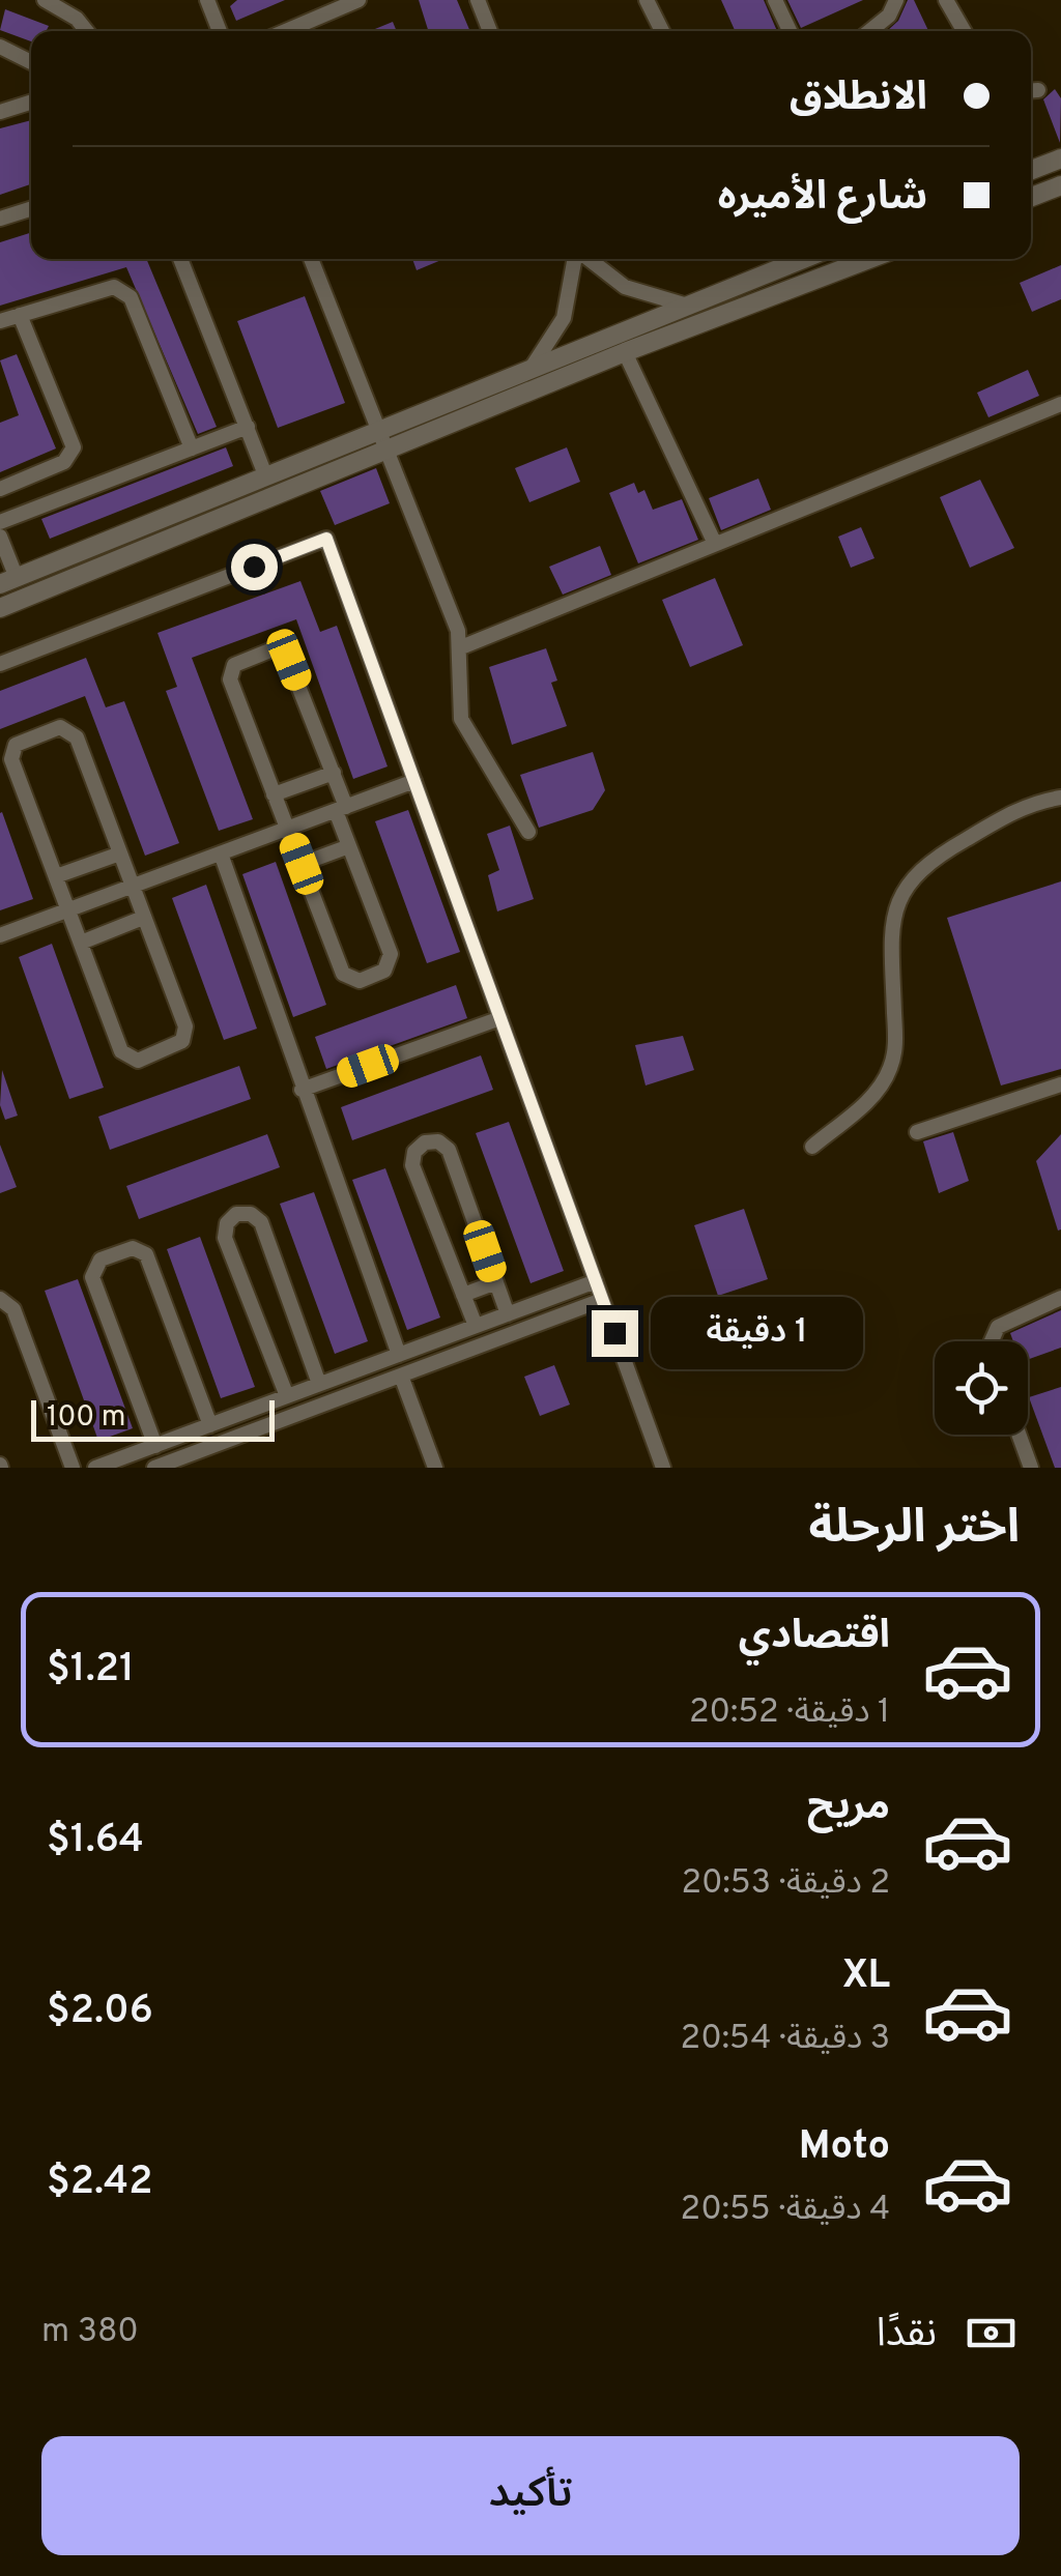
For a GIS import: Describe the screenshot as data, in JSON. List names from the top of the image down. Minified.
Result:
{"scale_bar":"100 m","page":{"banner":["الانطلاق","شارع الأميره"],"bubble":"1 دقيقة","scale":"100 m","heading":"اختر الرحلة","list":[{"name":"اقتصادي","note":"1 دقيقة · 20:52","value":"$1.21"},{"name":"مريح","note":"2 دقيقة · 20:53","value":"$1.64"},{"name":"XL","note":"3 دقيقة · 20:54","value":"$2.06"},{"name":"Moto","note":"4 دقيقة · 20:55","value":"$2.42"}],"pay":["نقدًا","380 m"],"buttons":"تأكيد"}}
